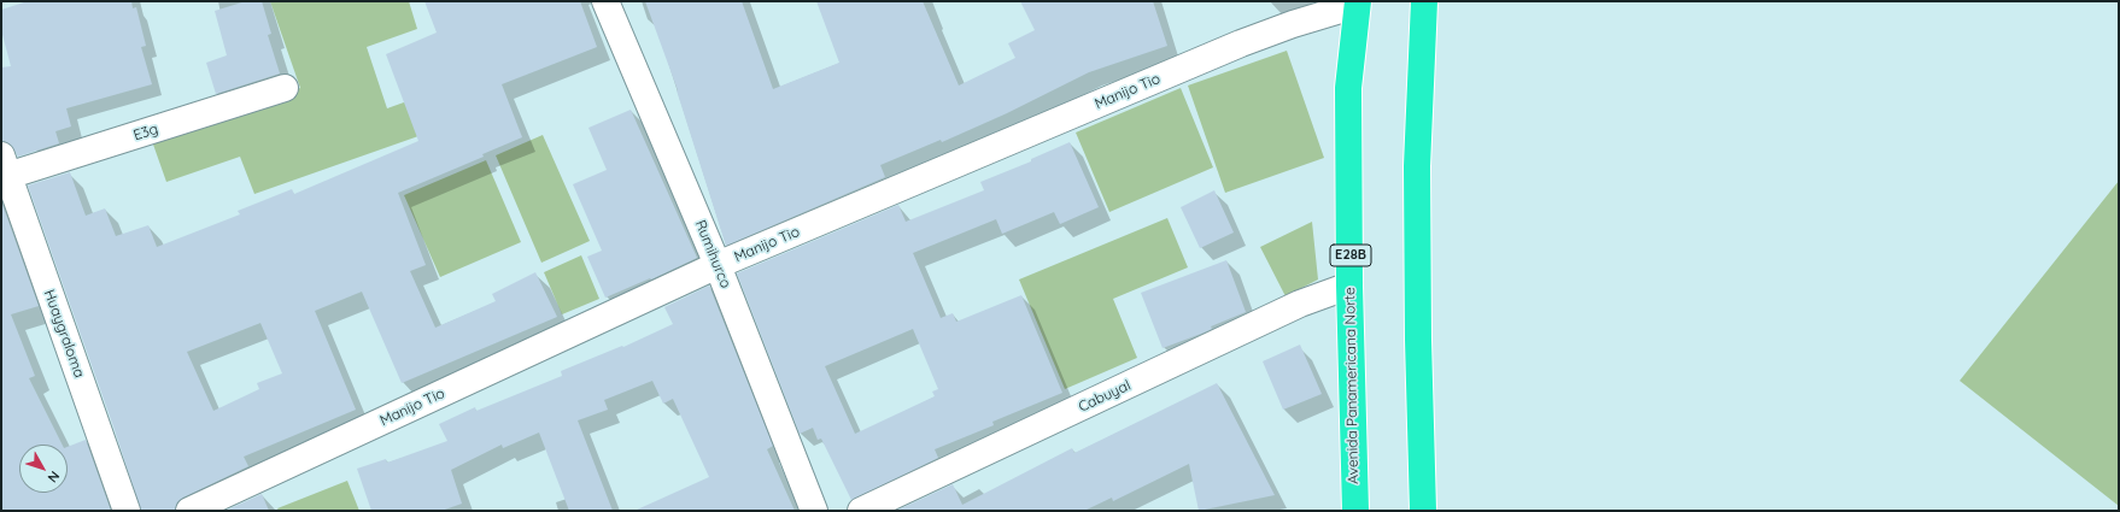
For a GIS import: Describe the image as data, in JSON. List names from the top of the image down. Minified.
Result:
{"streets":{"highway":["E28B","Avenida Panamericana Norte"],"street":["Manijo Tio","E3g","Rumihurco","Huaygraloma","Cabuyal"]},"crossings":[["Manijo Tio","Rumihurco"],["Manijo Tio","Avenida Panamericana Norte"],["E3g","Huaygraloma"],["Avenida Panamericana Norte","Cabuyal"]],"north":"bottom right"}
